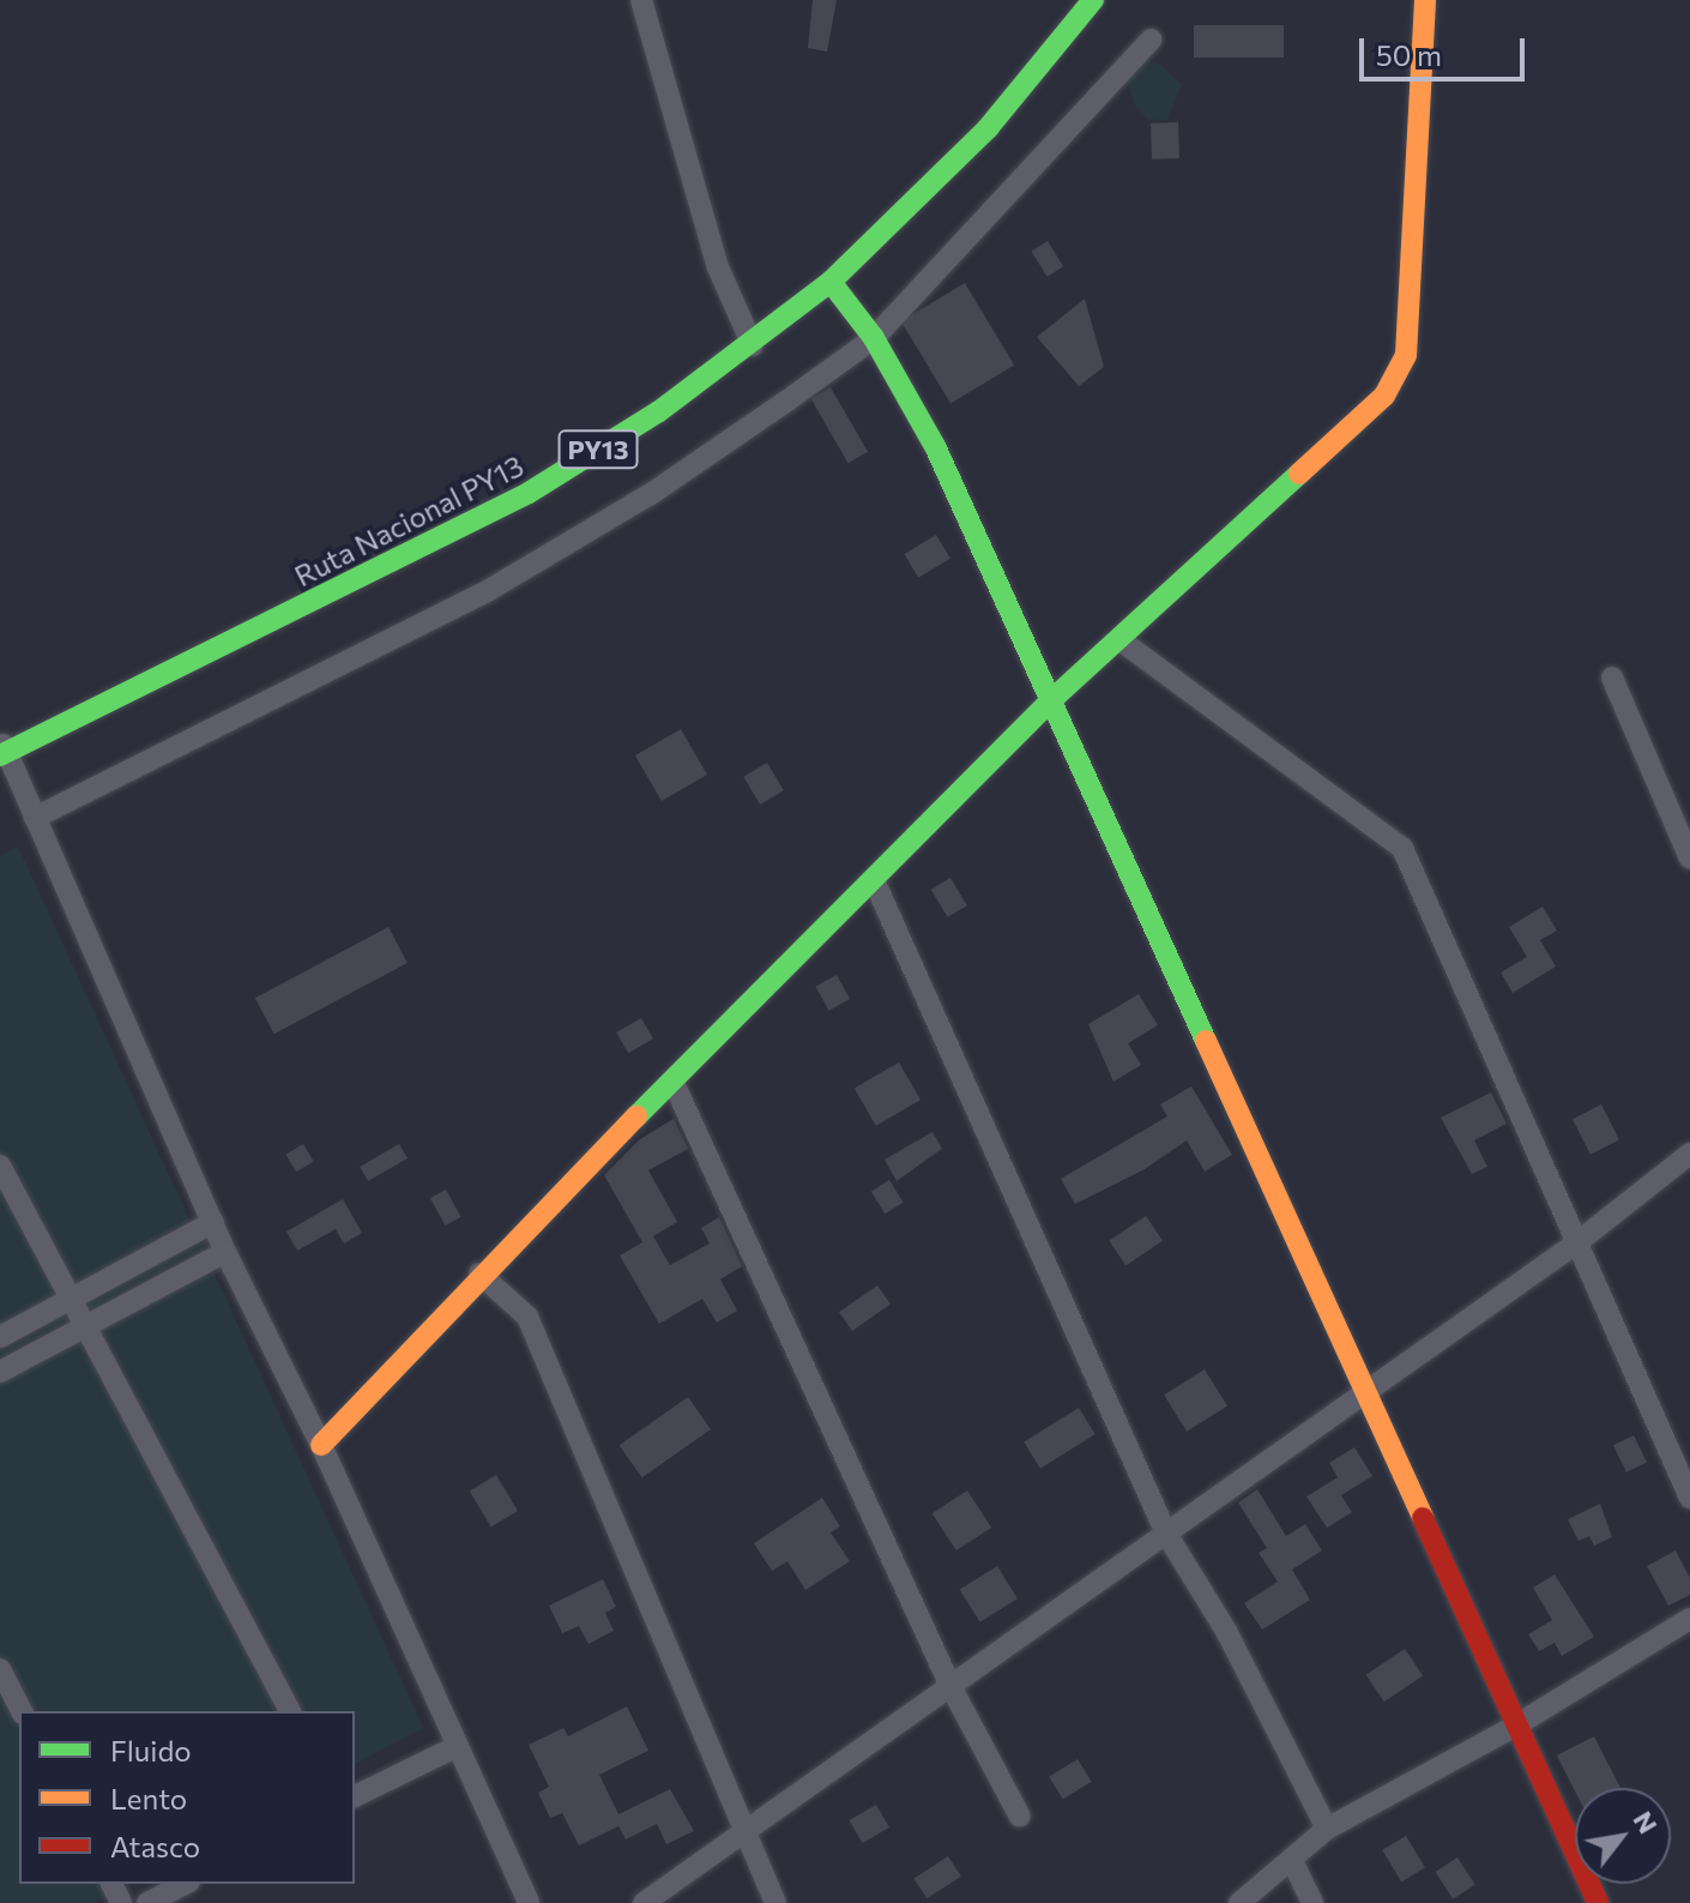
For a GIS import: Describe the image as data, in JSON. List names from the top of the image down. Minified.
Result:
{"streets":{"main road":["PY13","Ruta Nacional PY13"]},"legend":["Fluido","Lento","Atasco"],"scale_bar":"50 m","north":"top right"}
